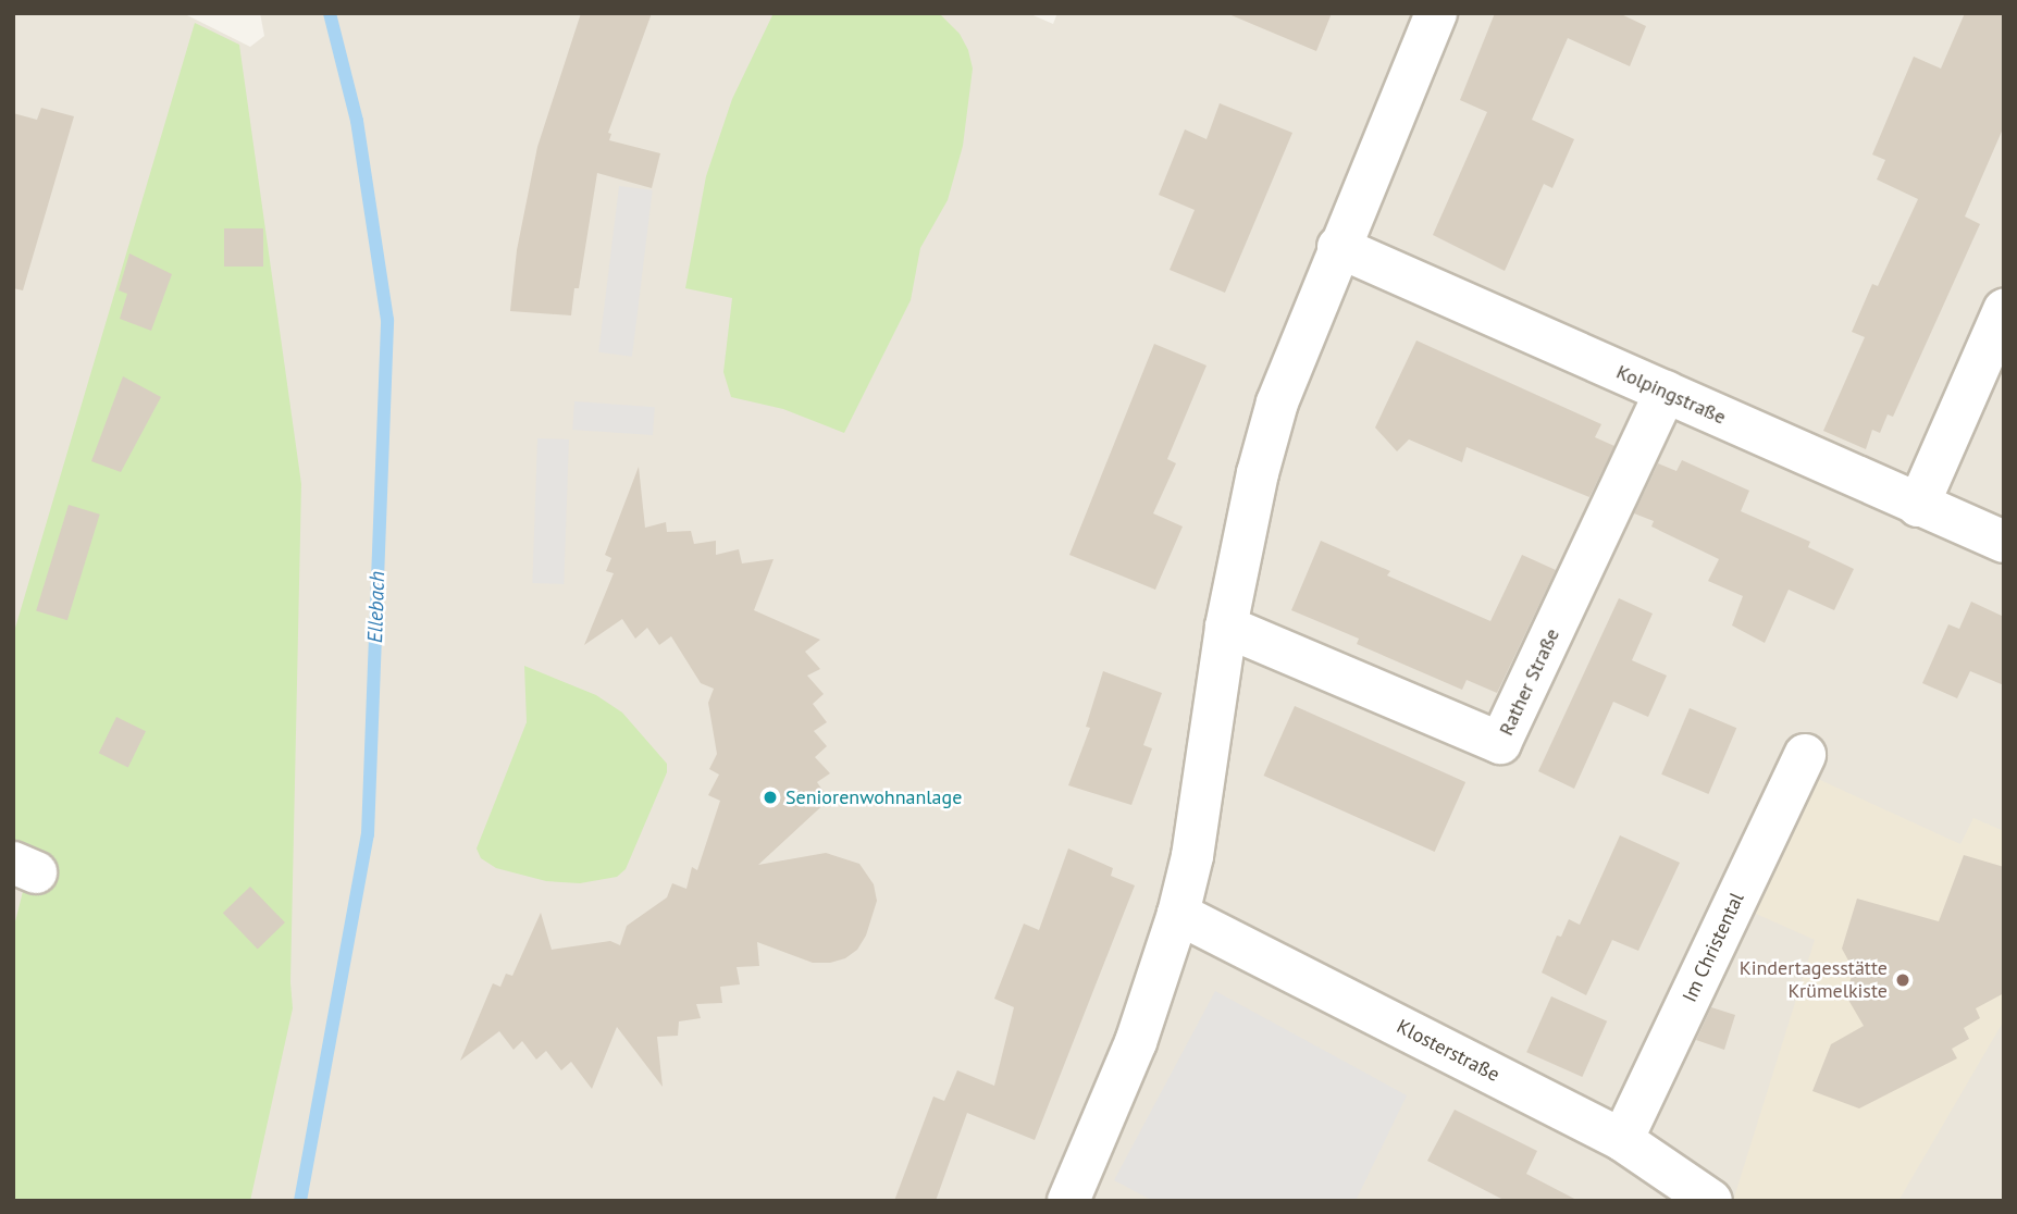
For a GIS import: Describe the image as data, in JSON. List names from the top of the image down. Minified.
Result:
{"streets":{"street":["Kolpingstraße","Rather Straße","Im Christental","Klosterstraße"]},"crossings":[["Kolpingstraße","Rather Straße"],["Im Christental","Klosterstraße"]],"water":["Ellebach"],"places":["Seniorenwohnanlage","Kindertagesstätte Krümelkiste"]}
